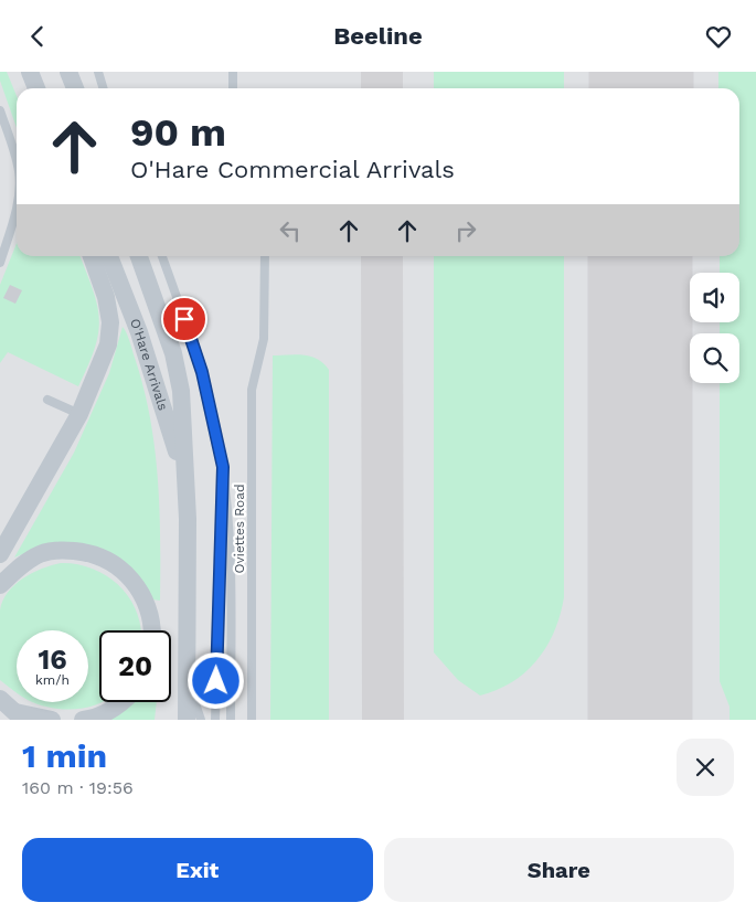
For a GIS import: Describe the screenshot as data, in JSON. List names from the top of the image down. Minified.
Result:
{"streets":{"street":["O'Hare Arrivals"],"lane":["Oviettes Road"]},"page":{"header":"Beeline","turn":["90 m","O'Hare Commercial Arrivals"],"speed":"16 km/h","limit":"20","heading":["1 min","160 m · 19:56"],"buttons":["Exit","Share"]}}
